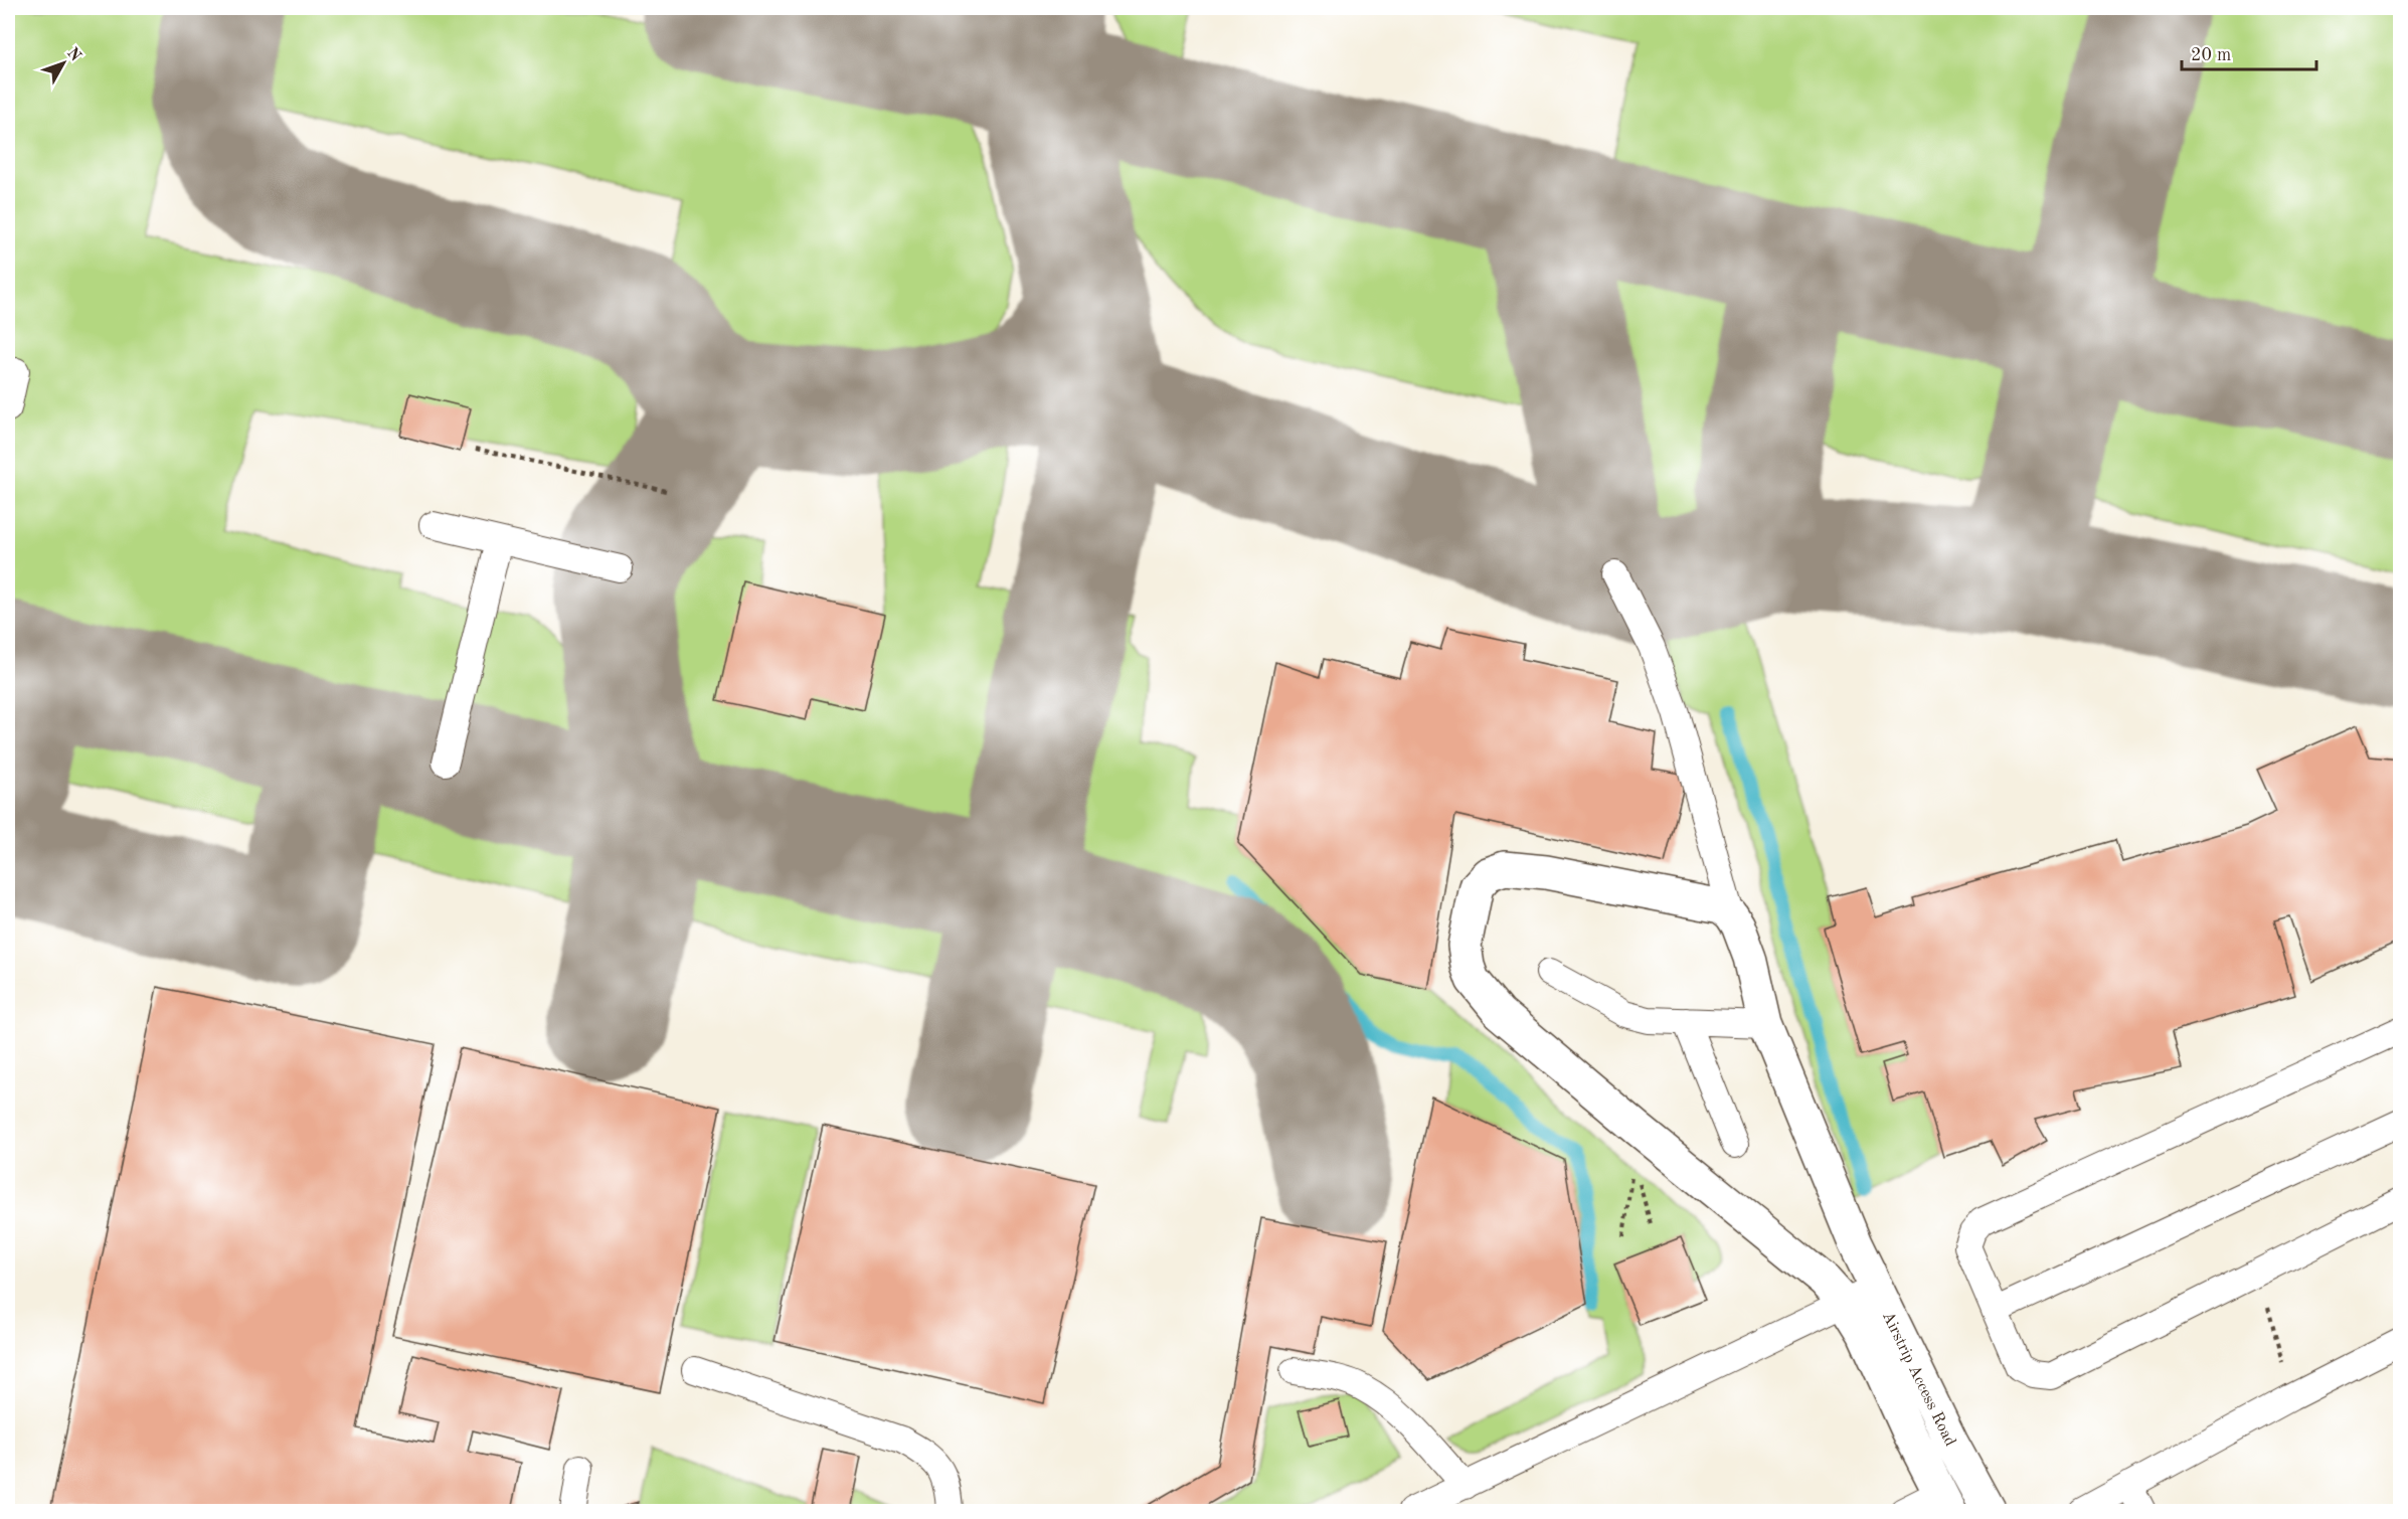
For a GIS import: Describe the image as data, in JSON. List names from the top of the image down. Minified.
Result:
{"streets":{"street":["Airstrip Access Road"]},"scale_bar":"20 m","north":"top right"}
